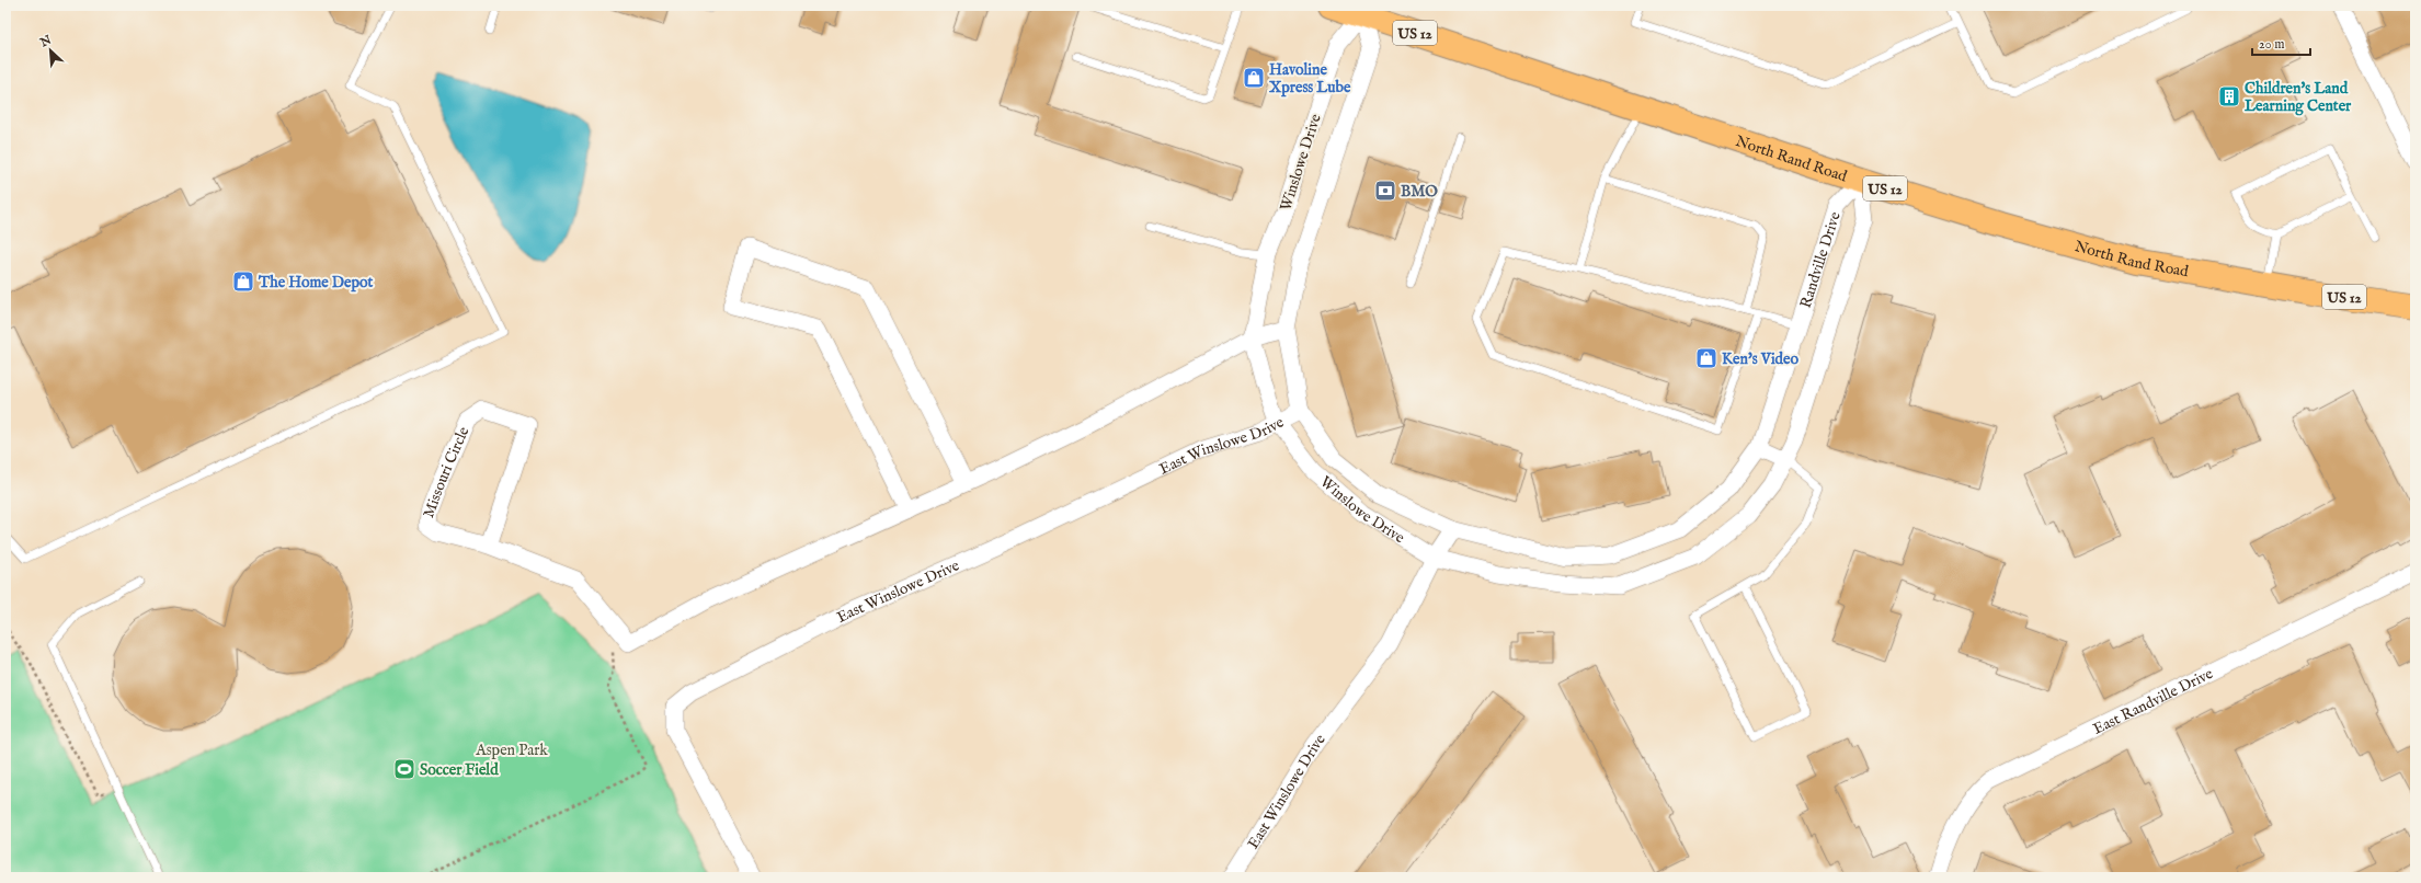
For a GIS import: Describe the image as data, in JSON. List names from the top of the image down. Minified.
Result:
{"streets":{"main road":["US 12","North Rand Road"],"street":["Winslowe Drive","Randville Drive","East Winslowe Drive","Missouri Circle","East Randville Drive"]},"crossings":[["North Rand Road","Winslowe Drive"],["North Rand Road","Randville Drive"],["Winslowe Drive","Randville Drive"],["Winslowe Drive","East Winslowe Drive"]],"parks":["Aspen Park"],"places":{"shop":["Havoline Xpress Lube","The Home Depot","Ken's Video"],"building":["Children's Land Learning Center"],"bank":["BMO"],"sports":["Soccer Field"]},"scale_bar":"20 m","north":"top left"}
